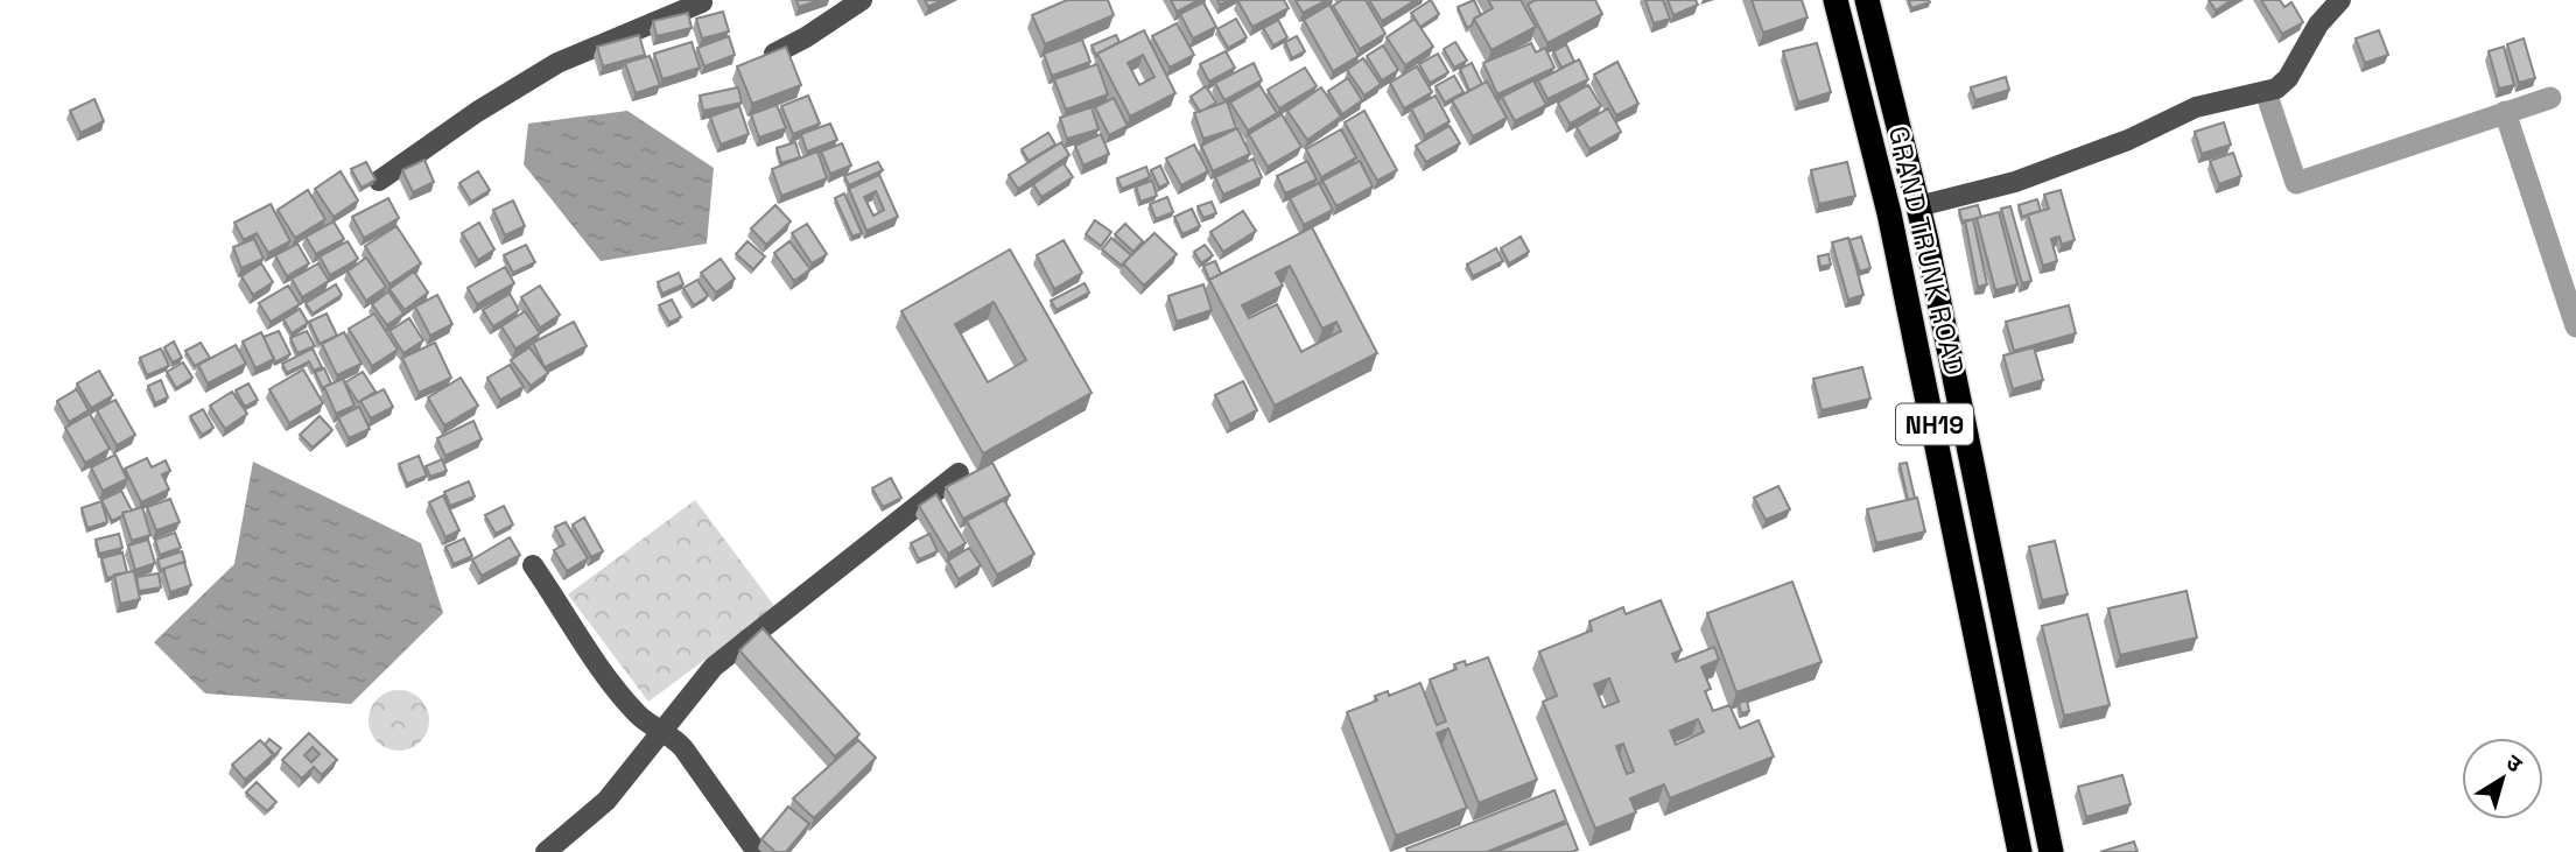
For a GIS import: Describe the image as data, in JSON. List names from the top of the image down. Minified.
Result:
{"streets":{"highway":["GRAND TRUNK ROAD","NH19"]},"north":"top right"}
